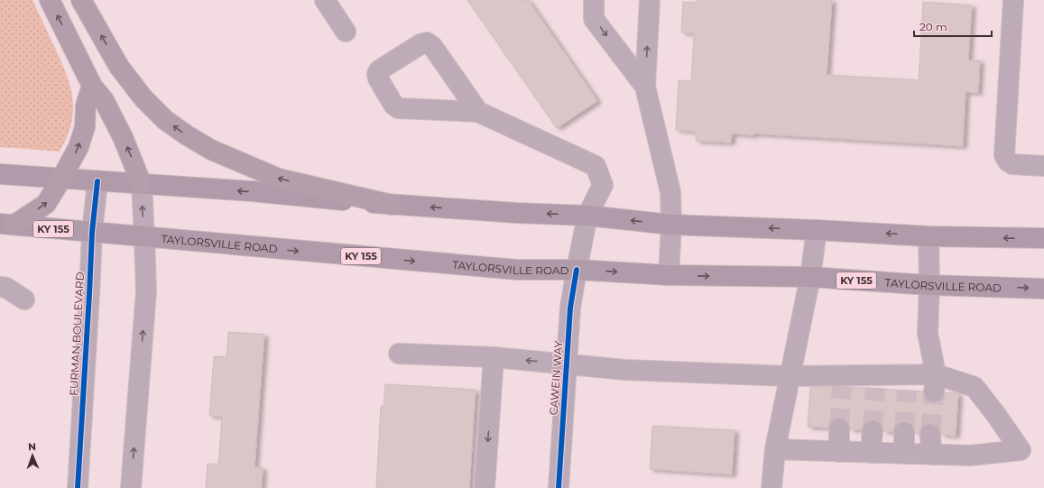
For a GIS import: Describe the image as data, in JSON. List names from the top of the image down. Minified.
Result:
{"streets":{"main road":["KY 155","TAYLORSVILLE ROAD"],"street":["FURMAN BOULEVARD","CAWEIN WAY"]},"crossings":[["TAYLORSVILLE ROAD","FURMAN BOULEVARD"],["TAYLORSVILLE ROAD","CAWEIN WAY"]],"scale_bar":"20 m","north":"top"}
